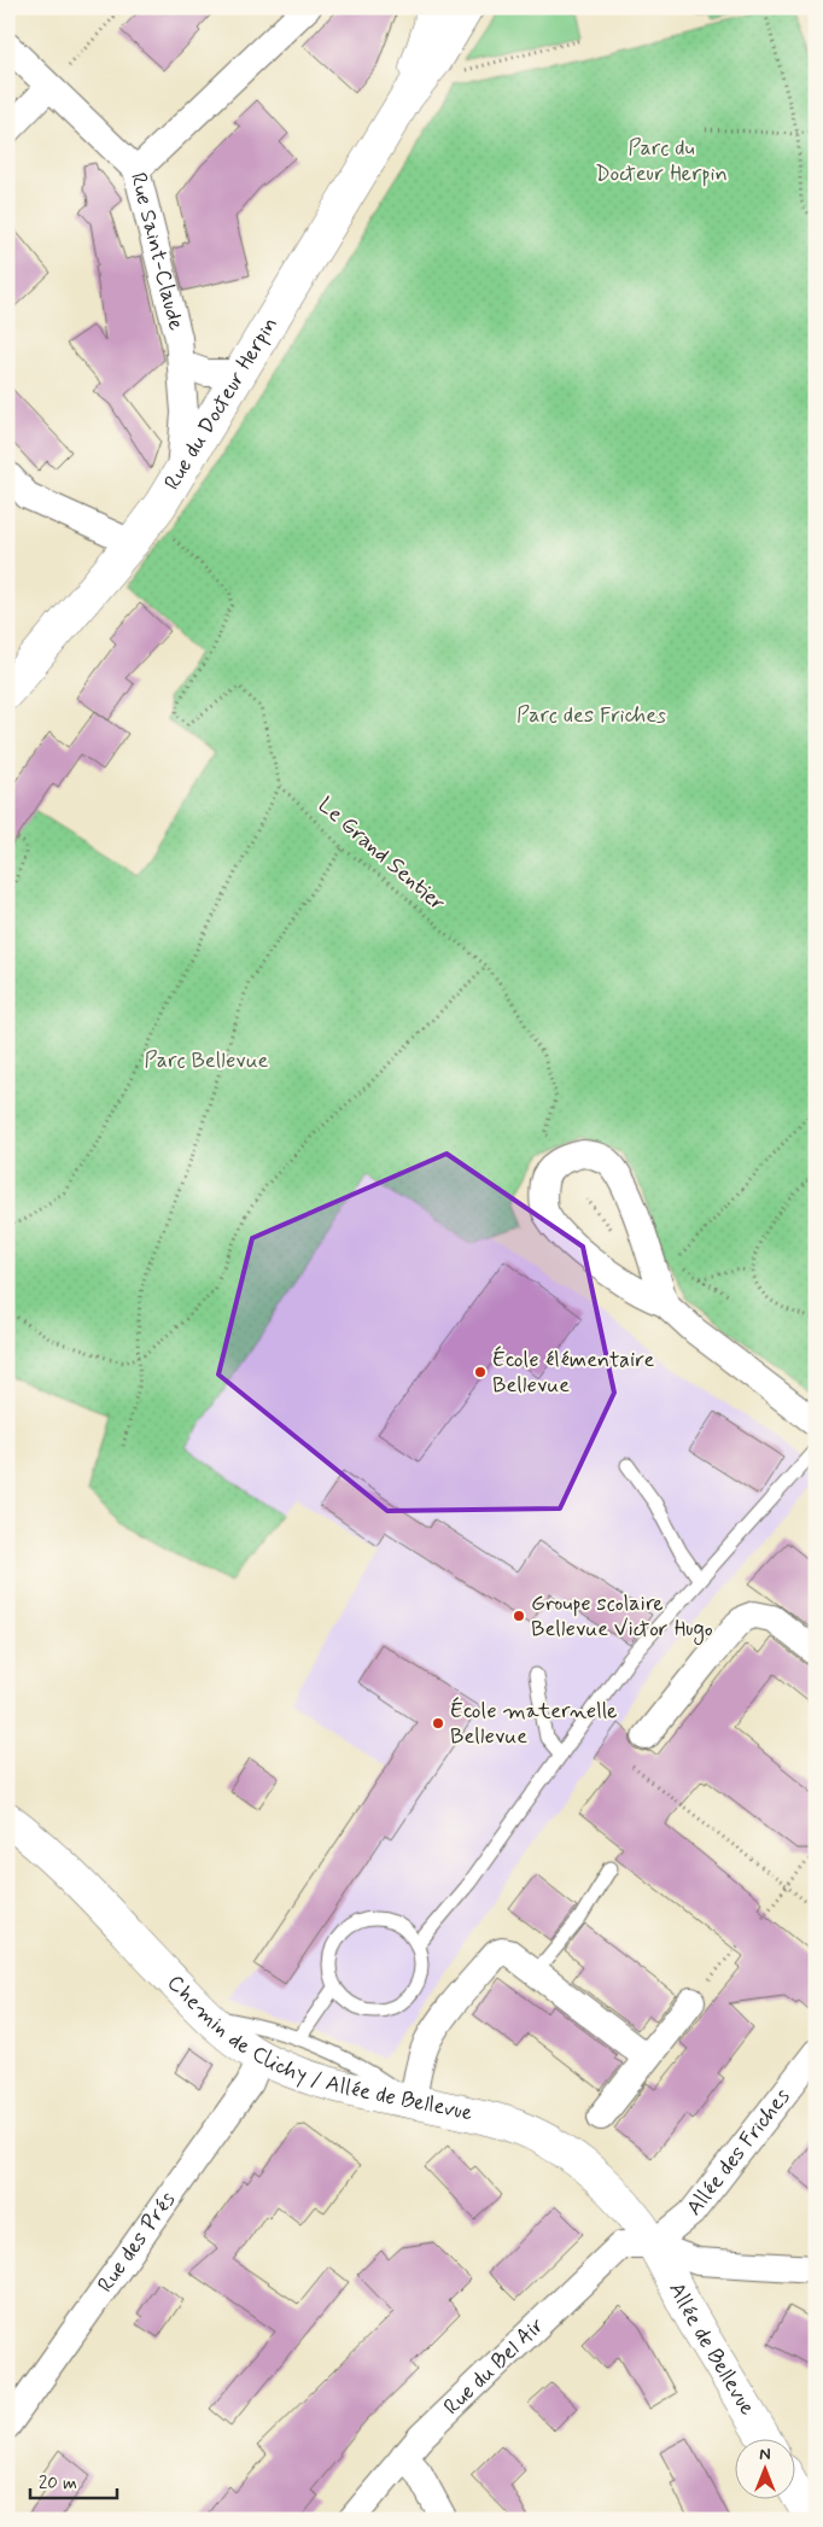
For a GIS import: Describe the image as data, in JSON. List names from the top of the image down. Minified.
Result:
{"streets":{"street":["Rue Saint-Claude","Rue du Docteur Herpin","Chemin de Clichy / Allée de Bellevue","Allée des Friches","Rue des Prés","Allée de Bellevue","Rue du Bel Air"],"path":["Le Grand Sentier"]},"crossings":[["Rue Saint-Claude","Rue du Docteur Herpin"],["Chemin de Clichy / Allée de Bellevue","Allée des Friches"],["Chemin de Clichy / Allée de Bellevue","Rue des Prés"],["Chemin de Clichy / Allée de Bellevue","Allée de Bellevue"],["Chemin de Clichy / Allée de Bellevue","Rue du Bel Air"],["Allée des Friches","Allée de Bellevue"],["Allée des Friches","Rue du Bel Air"],["Allée de Bellevue","Rue du Bel Air"]],"parks":["Parc du Docteur Herpin","Parc des Friches","Parc Bellevue"],"places":["École élémentaire Bellevue","Groupe scolaire Bellevue Victor Hugo","École maternelle Bellevue"],"scale_bar":"20 m","north":"top"}
